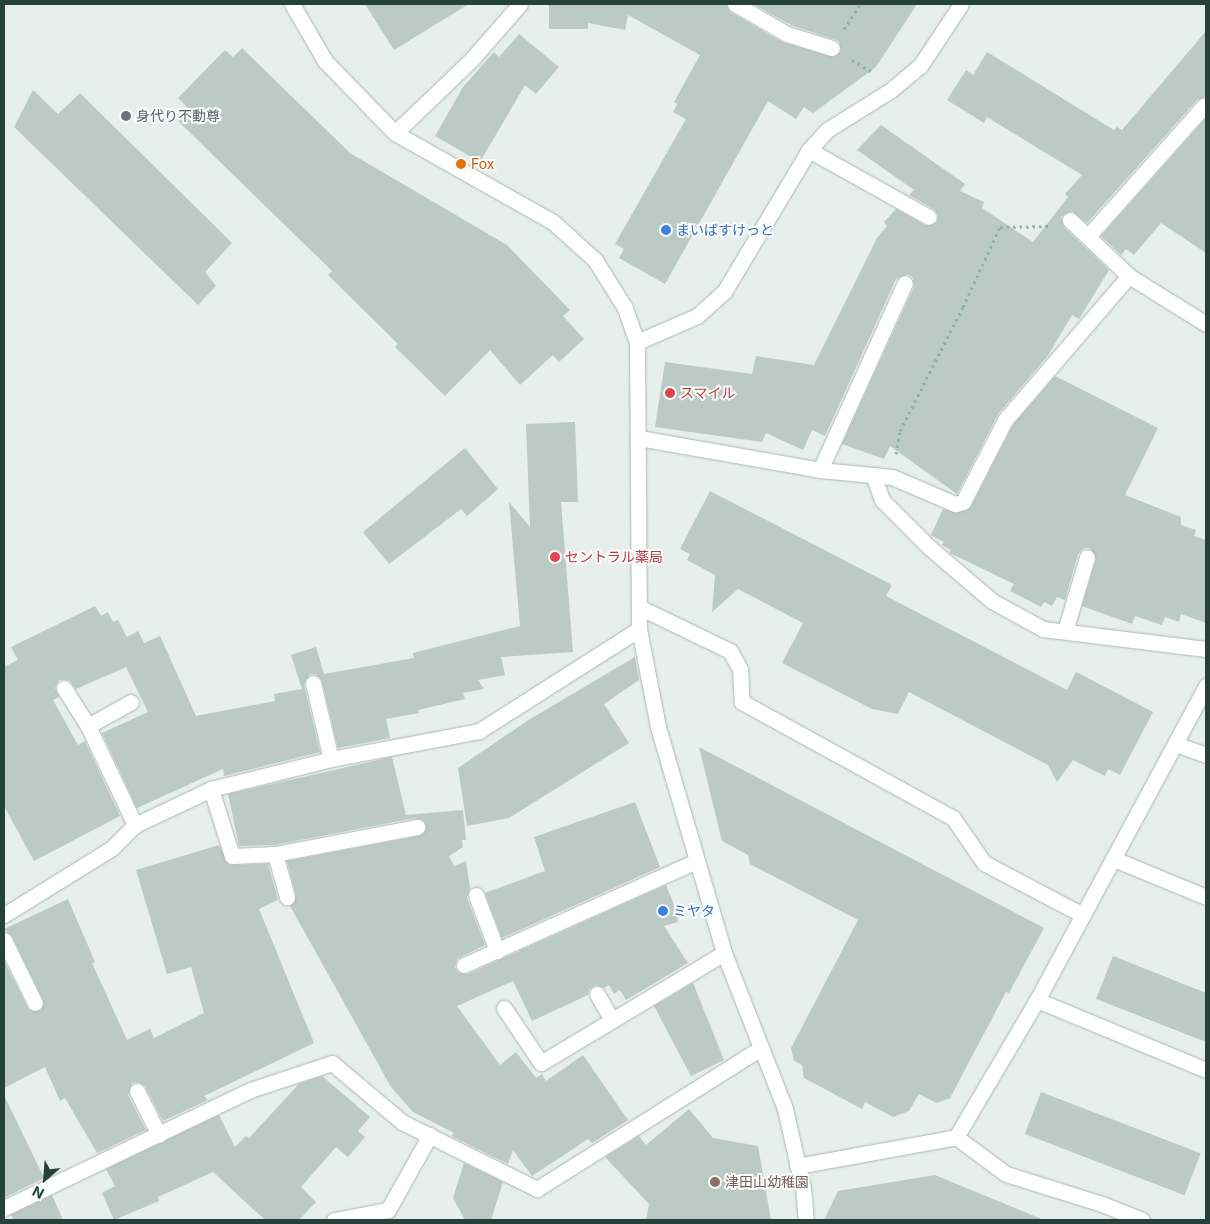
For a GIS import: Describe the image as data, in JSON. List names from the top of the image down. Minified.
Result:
{"places":["身代り不動尊","Fox","まいばすけっと","スマイル","セントラル薬局","ミヤタ","津田山幼稚園"],"north":"bottom left"}
